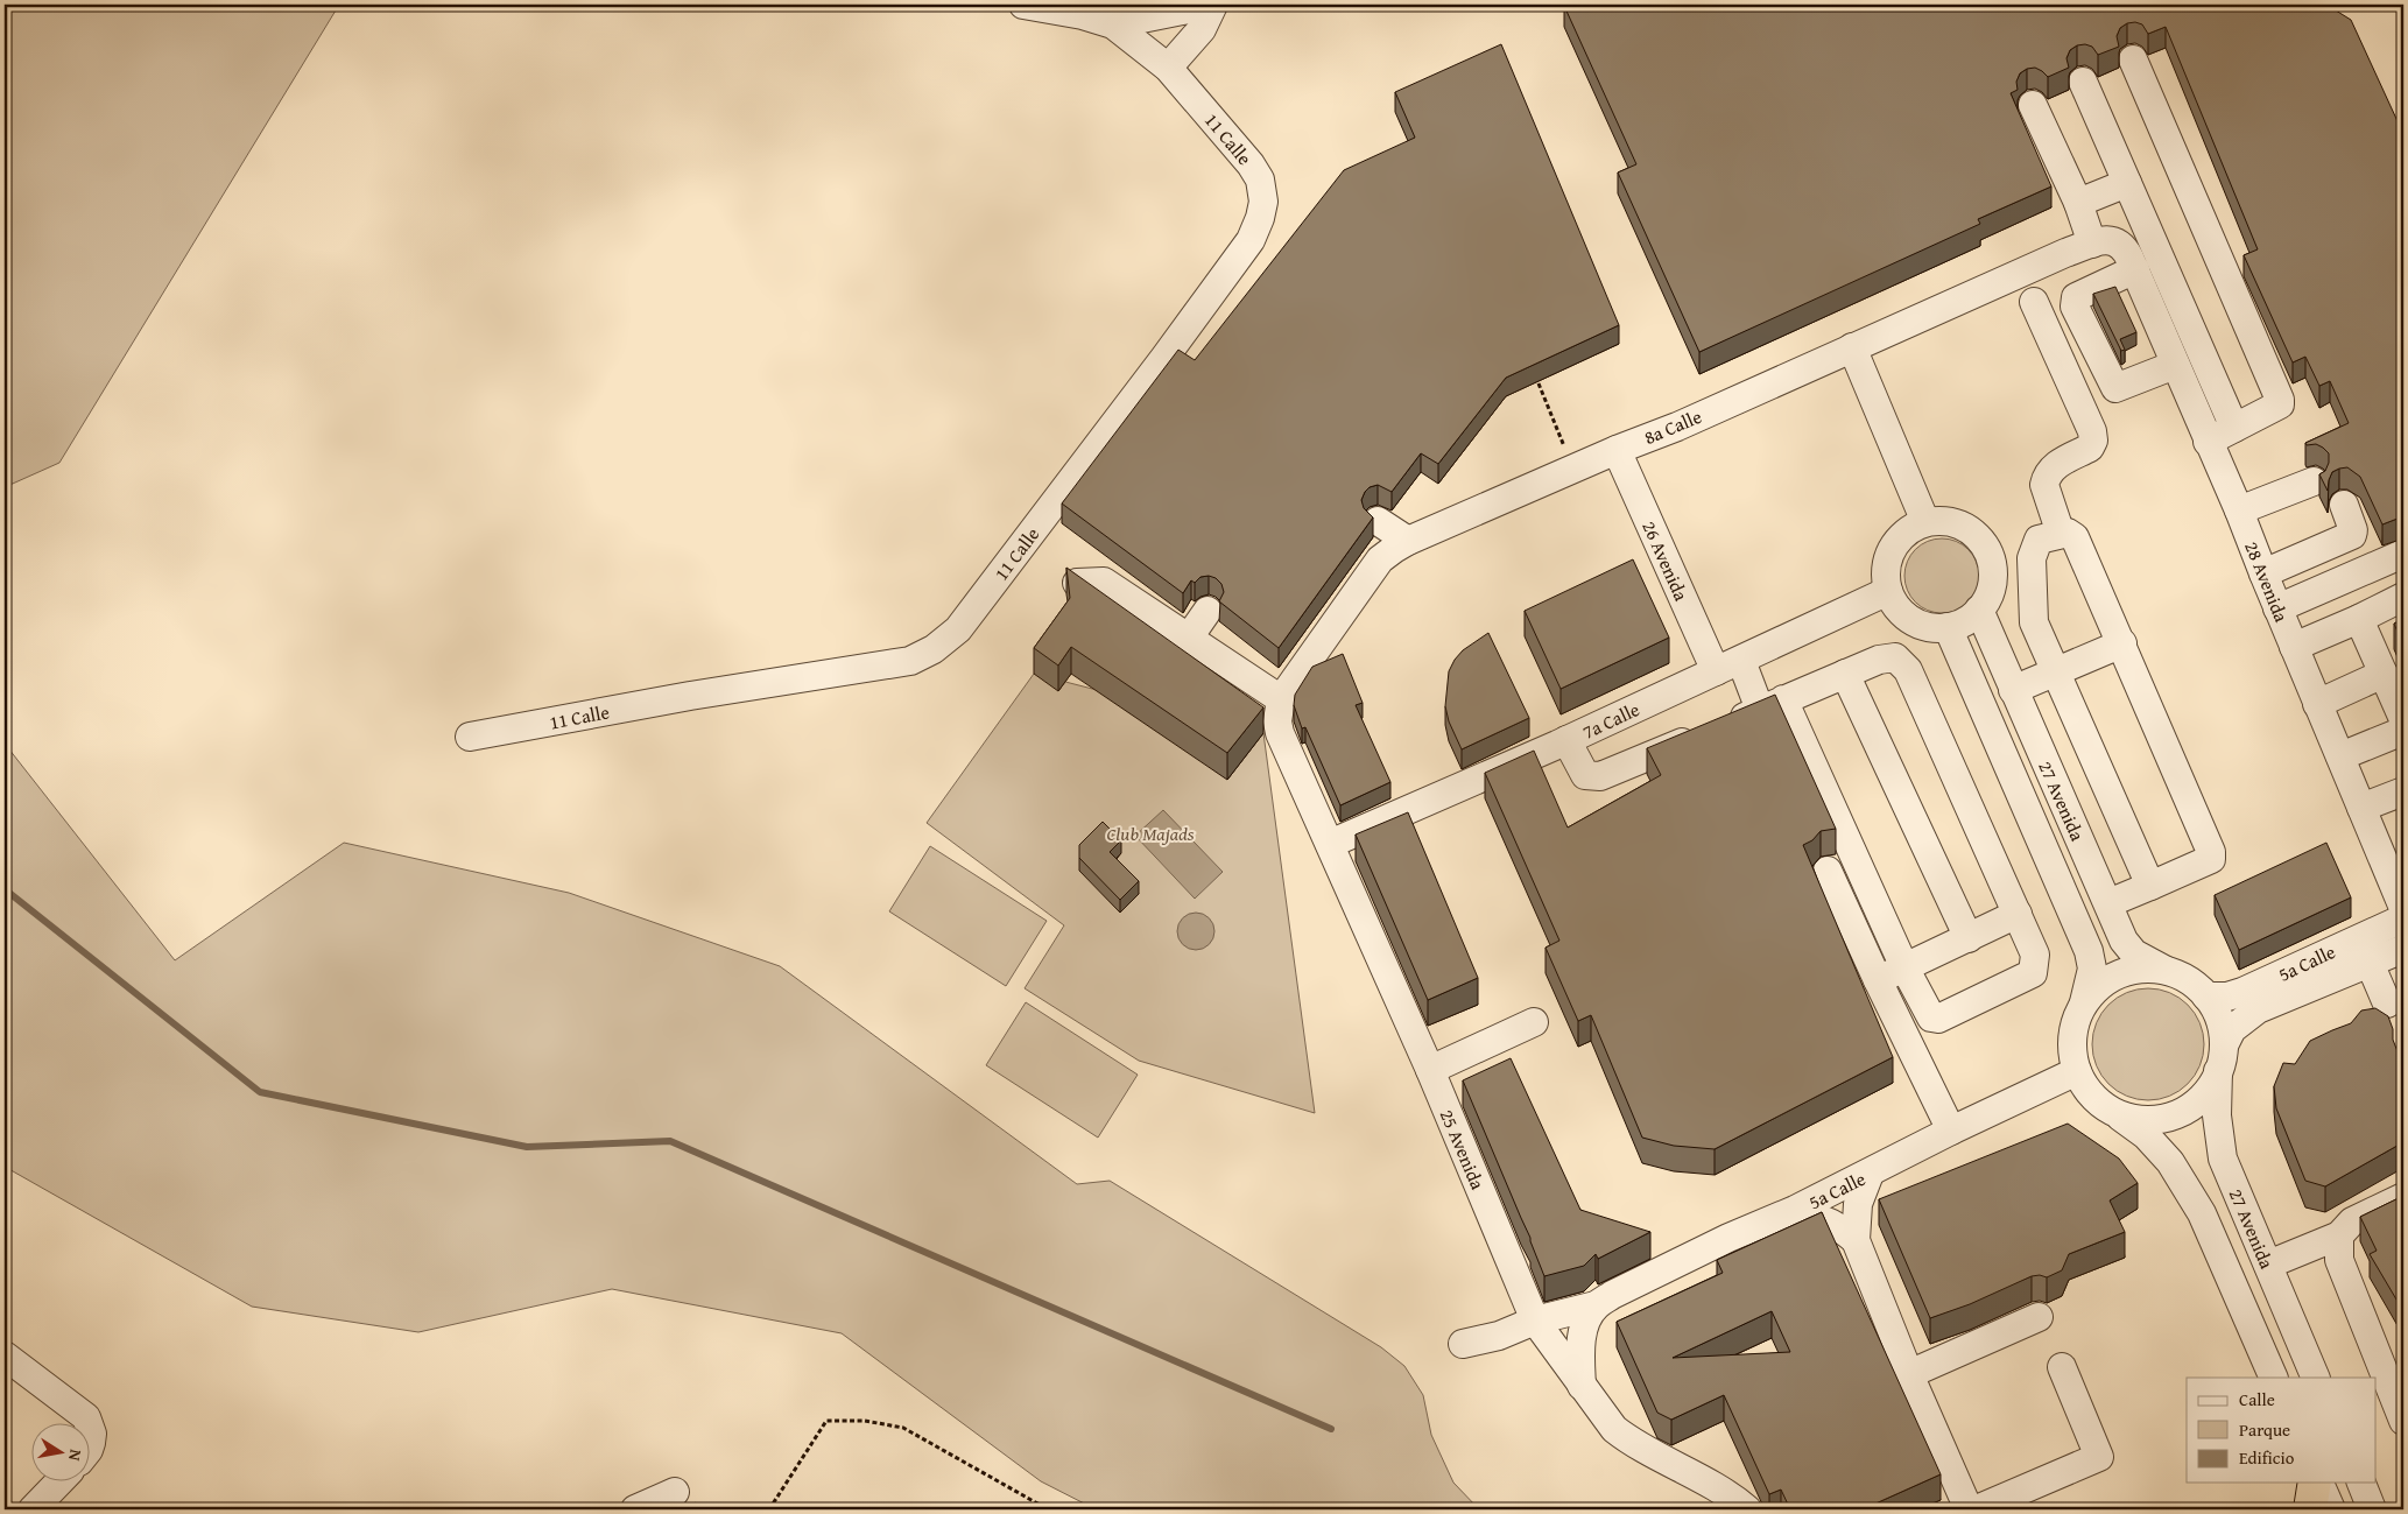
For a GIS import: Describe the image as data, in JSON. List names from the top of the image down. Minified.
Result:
{"streets":{"street":["11 Calle","8a Calle","26 Avenida","28 Avenida","7a Calle","27 Avenida","5a Calle","25 Avenida"]},"crossings":[["8a Calle","26 Avenida"],["8a Calle","28 Avenida"],["8a Calle","25 Avenida"],["26 Avenida","7a Calle"],["7a Calle","27 Avenida"],["7a Calle","25 Avenida"],["27 Avenida","5a Calle"],["5a Calle","25 Avenida"]],"parks":["Club Majads"],"legend":["Calle","Parque","Edificio"],"north":"right"}
